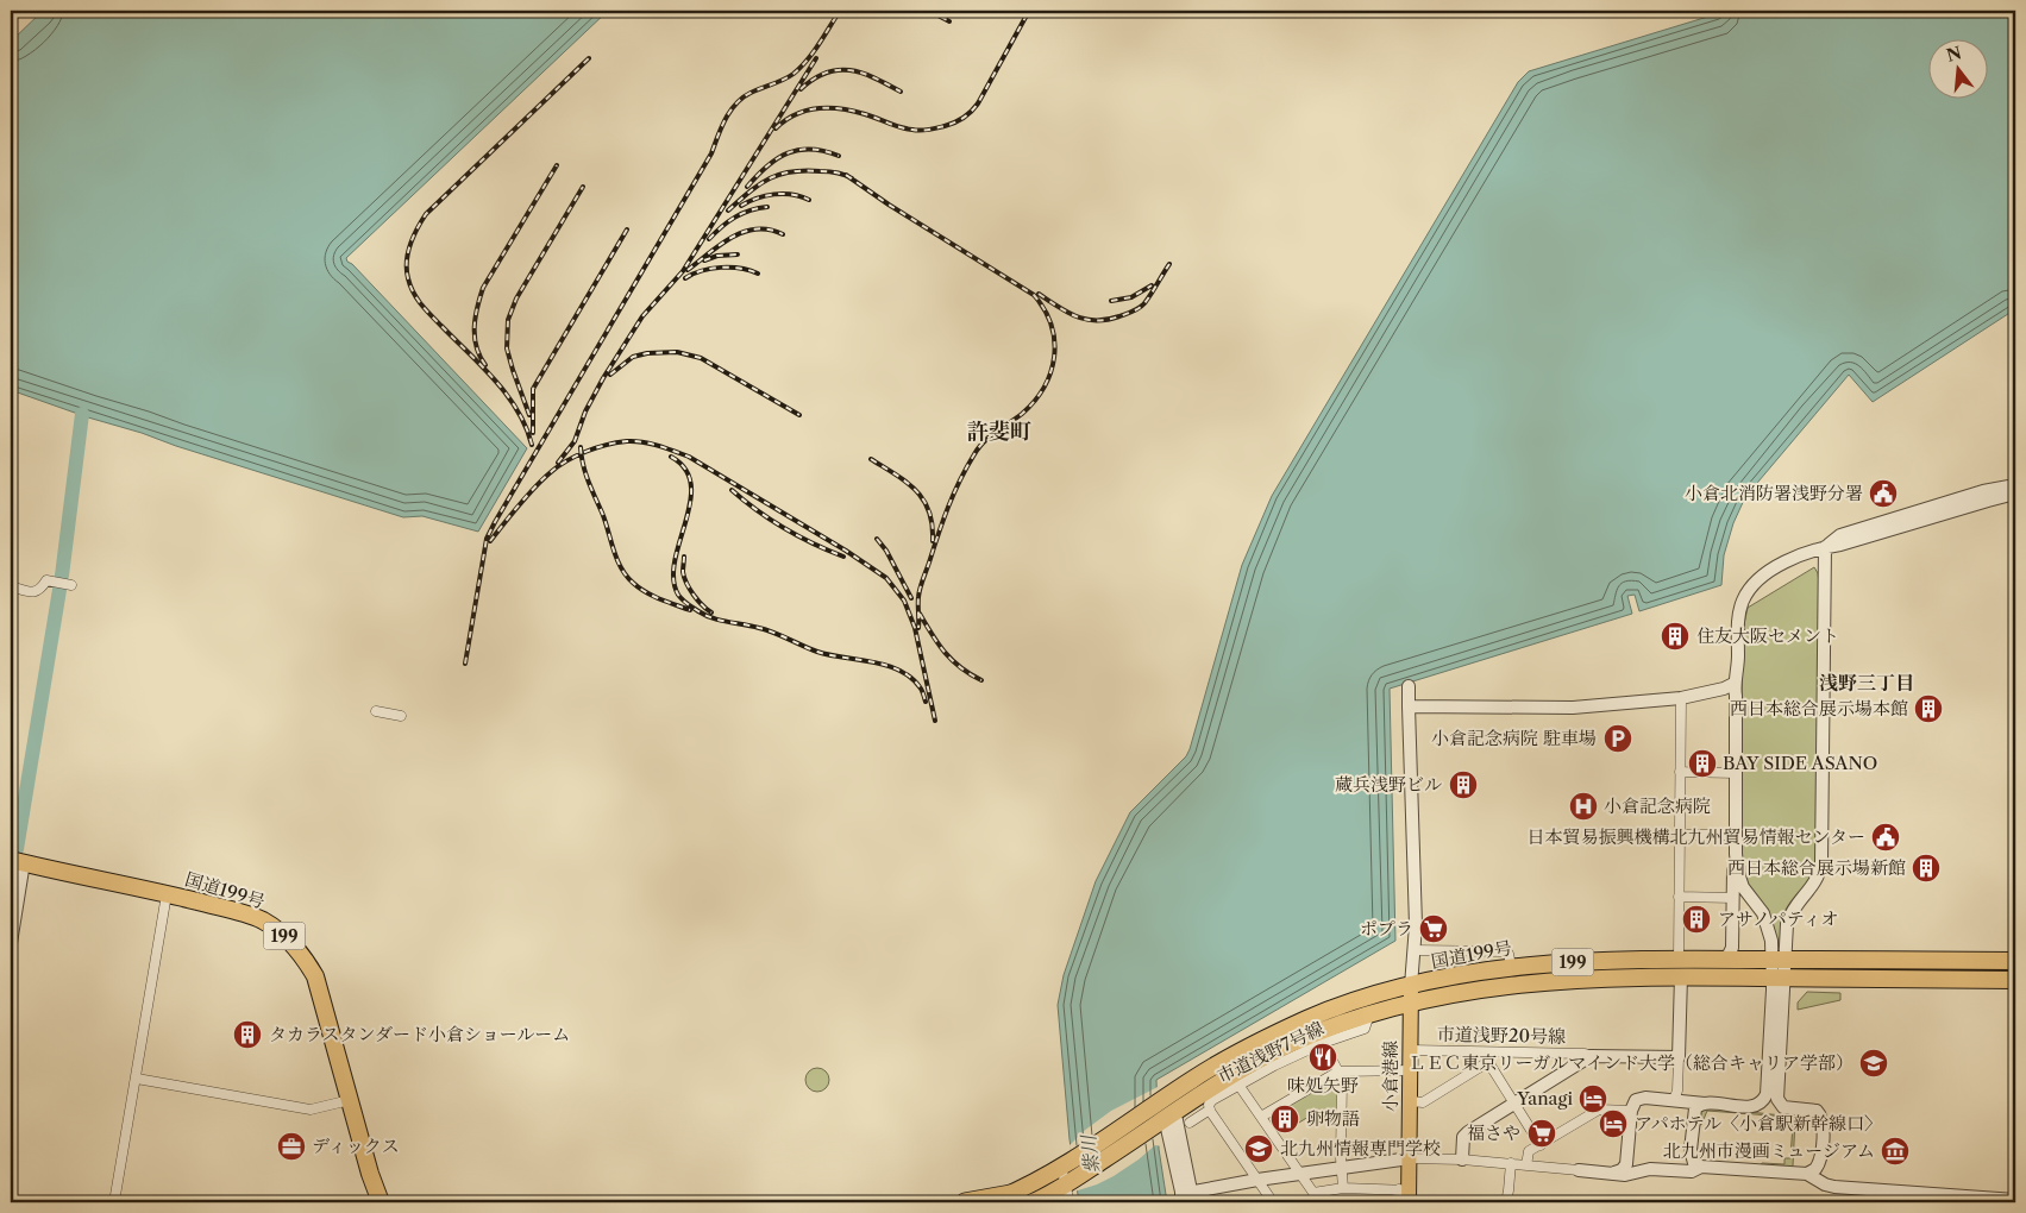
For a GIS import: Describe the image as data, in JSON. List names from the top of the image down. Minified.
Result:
{"streets":{"highway":["国道199号","199"],"main road":["小倉港線"],"street":["市道浅野20号線","市道浅野7号線"]},"crossings":[["国道199号","市道浅野7号線"],["国道199号","小倉港線"],["市道浅野20号線","小倉港線"]],"districts":["許斐町","浅野三丁目"],"water":["紫川"],"places":{"public building":["小倉北消防署浅野分署","日本貿易振興機構北九州貿易情報センター"],"building":["住友大阪セメント","西日本総合展示場本館","BAY SIDE ASANO","蔵兵浅野ビル","西日本総合展示場新館","アサノパティオ","タカラスタンダード小倉ショールーム","卵物語"],"parking":["小倉記念病院 駐車場"],"hospital":["小倉記念病院"],"supermarket":["ポプラ","福さや"],"restaurant":["味処矢野"],"school or university":["ＬＥＣ東京リーガルマインド大学（総合キャリア学部）","北九州情報専門学校"],"hotel":["Yanagi","アパホテル〈小倉駅新幹線口〉"],"office":["ディックス"],"museum":["北九州市漫画ミュージアム"]},"north":"top"}
